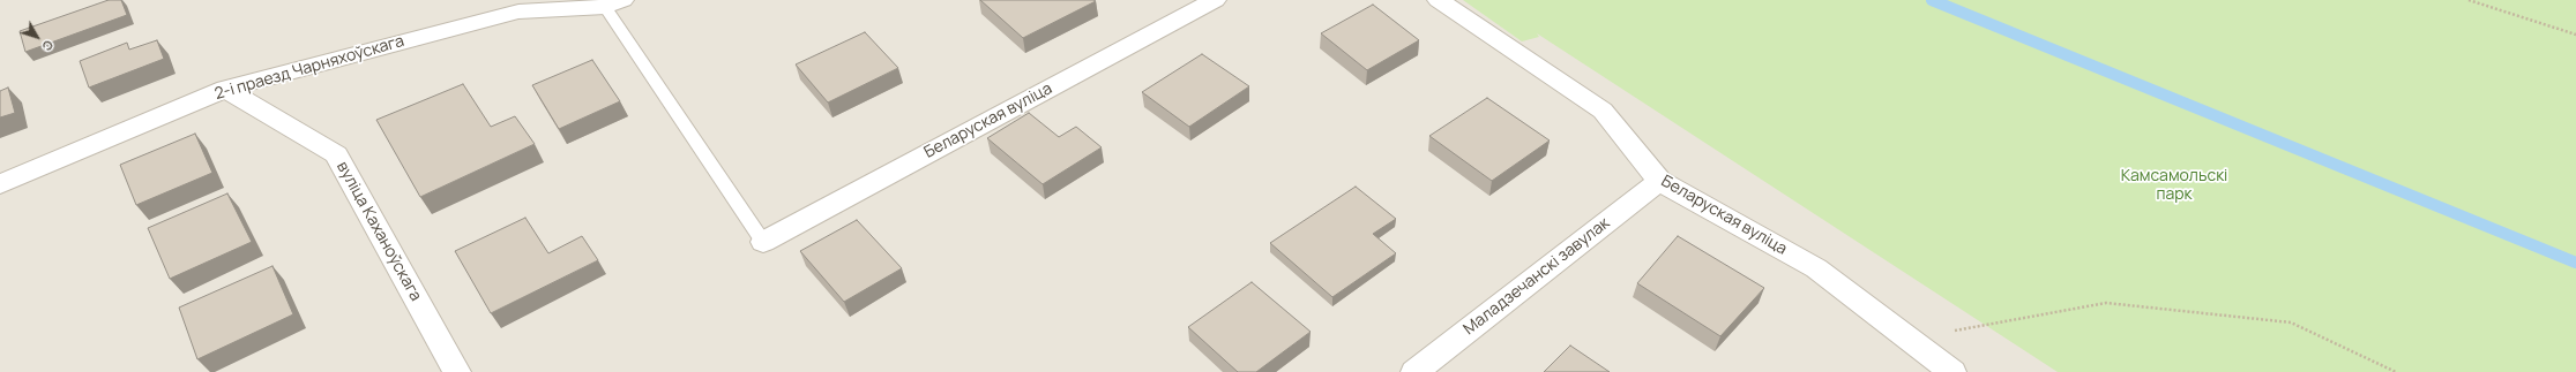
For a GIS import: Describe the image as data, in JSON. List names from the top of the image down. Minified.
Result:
{"streets":{"street":["2-і праезд Чарняхоўскага","Беларуская вуліца","вуліца Каханоўскага","Маладзечанскі завулак"]},"crossings":[["2-і праезд Чарняхоўскага","вуліца Каханоўскага"],["Беларуская вуліца","Маладзечанскі завулак"]],"parks":["Камсамольскі парк"],"north":"bottom right"}
